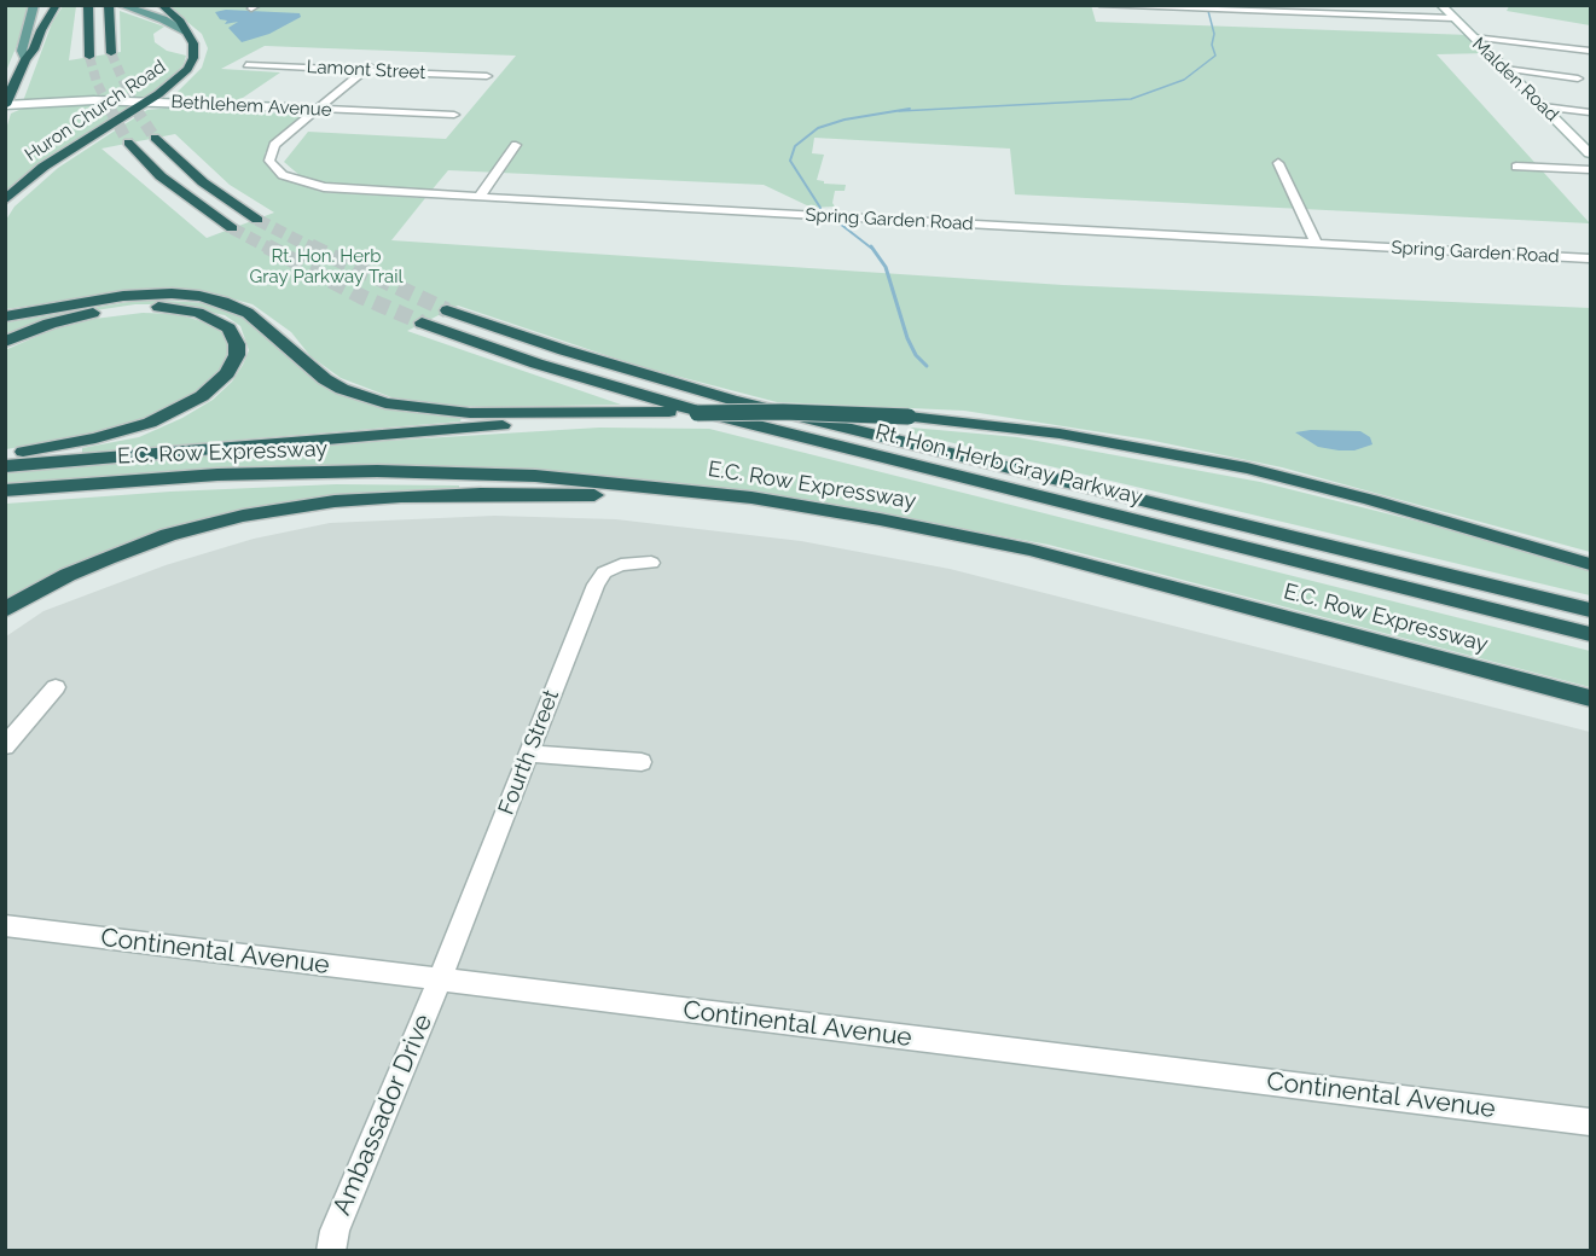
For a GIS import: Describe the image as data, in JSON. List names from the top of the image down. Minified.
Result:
{"streets":{"highway":["Huron Church Road","E.C. Row Expressway","Rt. Hon. Herb Gray Parkway"],"main road":["Malden Road","Bethlehem Avenue"],"street":["Lamont Street","Spring Garden Road","Fourth Street","Continental Avenue","Ambassador Drive"]},"crossings":[["Lamont Street","Spring Garden Road"],["Bethlehem Avenue","Huron Church Road"],["Bethlehem Avenue","Spring Garden Road"],["Fourth Street","Continental Avenue"],["Fourth Street","Ambassador Drive"],["Continental Avenue","Ambassador Drive"]],"parks":["Rt. Hon. Herb Gray Parkway Trail"]}
